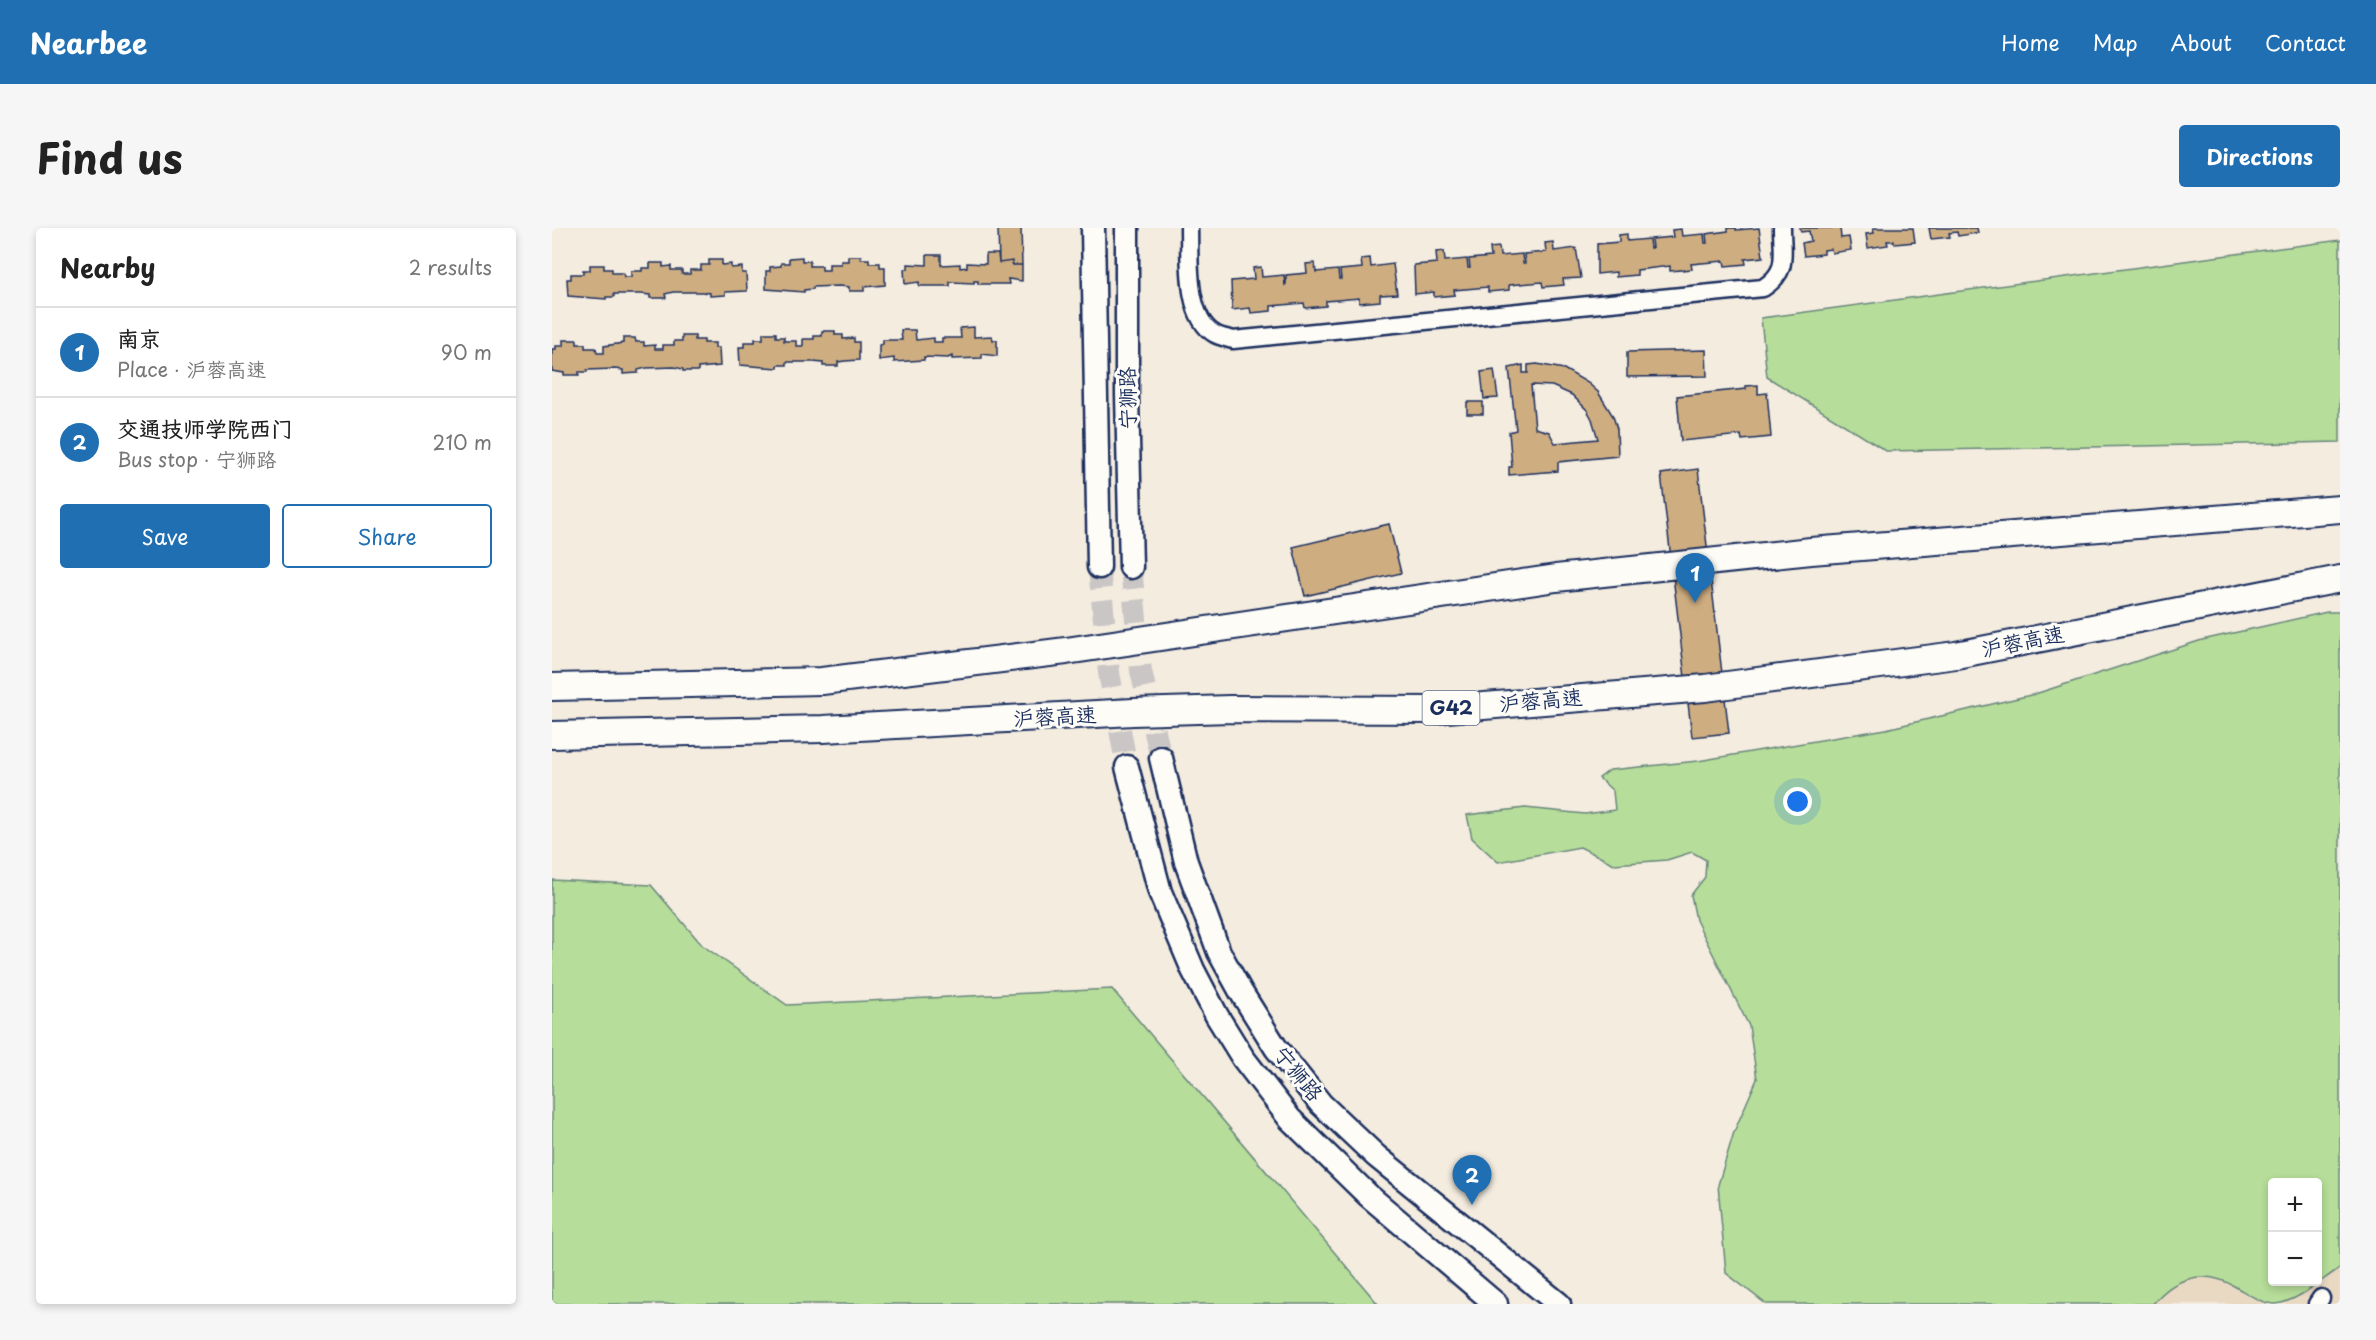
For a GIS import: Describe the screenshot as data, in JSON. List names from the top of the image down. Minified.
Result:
{"streets":{"highway":["沪蓉高速","G42"],"main road":["宁狮路"]},"page":{"header":"Nearbee","nav":["Home","Map","About","Contact"],"title":"Find us","buttons":["Directions",["Save","Share"]],"heading":["Nearby","2 results"],"list":[{"mark":"1","name":"南京","note":"Place · 沪蓉高速","value":"90 m"},{"mark":"2","name":"交通技师学院西门","note":"Bus stop · 宁狮路","value":"210 m"}],"pins":["1","2"],"map_buttons":["+","−"]}}
